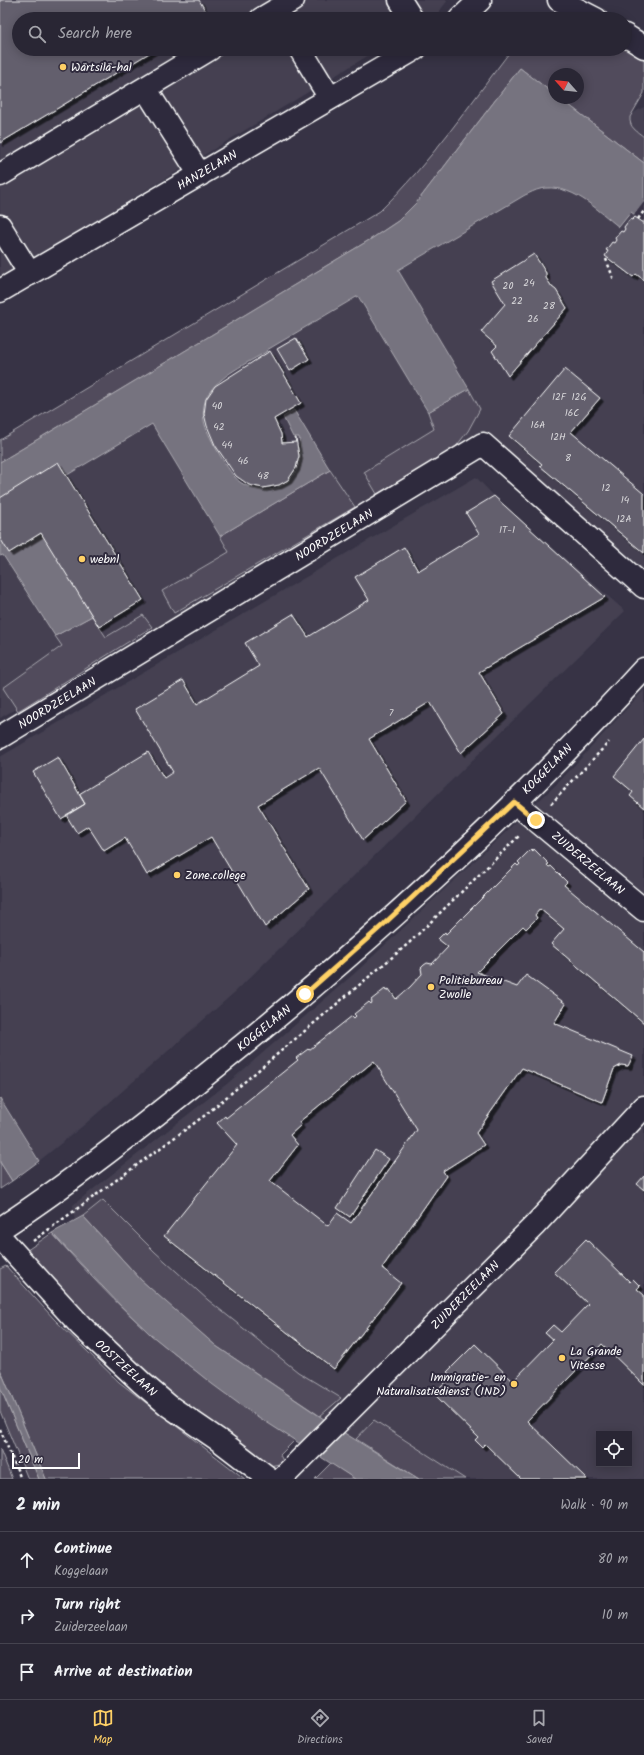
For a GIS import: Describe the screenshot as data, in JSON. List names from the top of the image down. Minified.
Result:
{"streets":{"street":["HANZELAAN","NOORDZEELAAN","KOGGELAAN","ZUIDERZEELAAN","OOSTZEELAAN"]},"crossings":[["KOGGELAAN","ZUIDERZEELAAN"]],"places":["Wärtsilä-hal","webnl","Zone.college","Politiebureau Zwolle","La Grande Vitesse","Immigratie- en Naturalisatiedienst (IND)"],"house_numbers":["24","20","22","28","26","12F","12G","40","16C","16A","42","12H","44","8","46","48","12","14","12A","1T-1","7"],"scale_bar":"20 m","north":"top left","page":{"search":"Search here","scale":"20 m","heading":["2 min","Walk · 90 m"],"list":[["Continue","Koggelaan","80 m"],["Turn right","Zuiderzeelaan","10 m"],"Arrive at destination"],"nav":["Map","Directions","Saved"]}}
